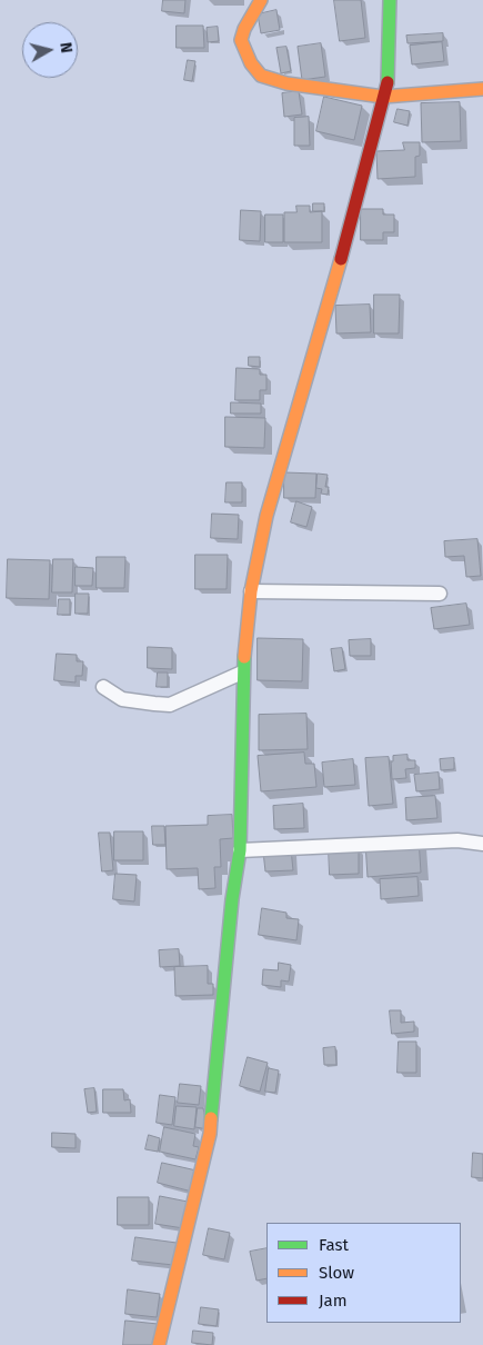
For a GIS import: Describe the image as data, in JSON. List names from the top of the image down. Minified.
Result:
{"legend":["Fast","Slow","Jam"],"north":"right"}
